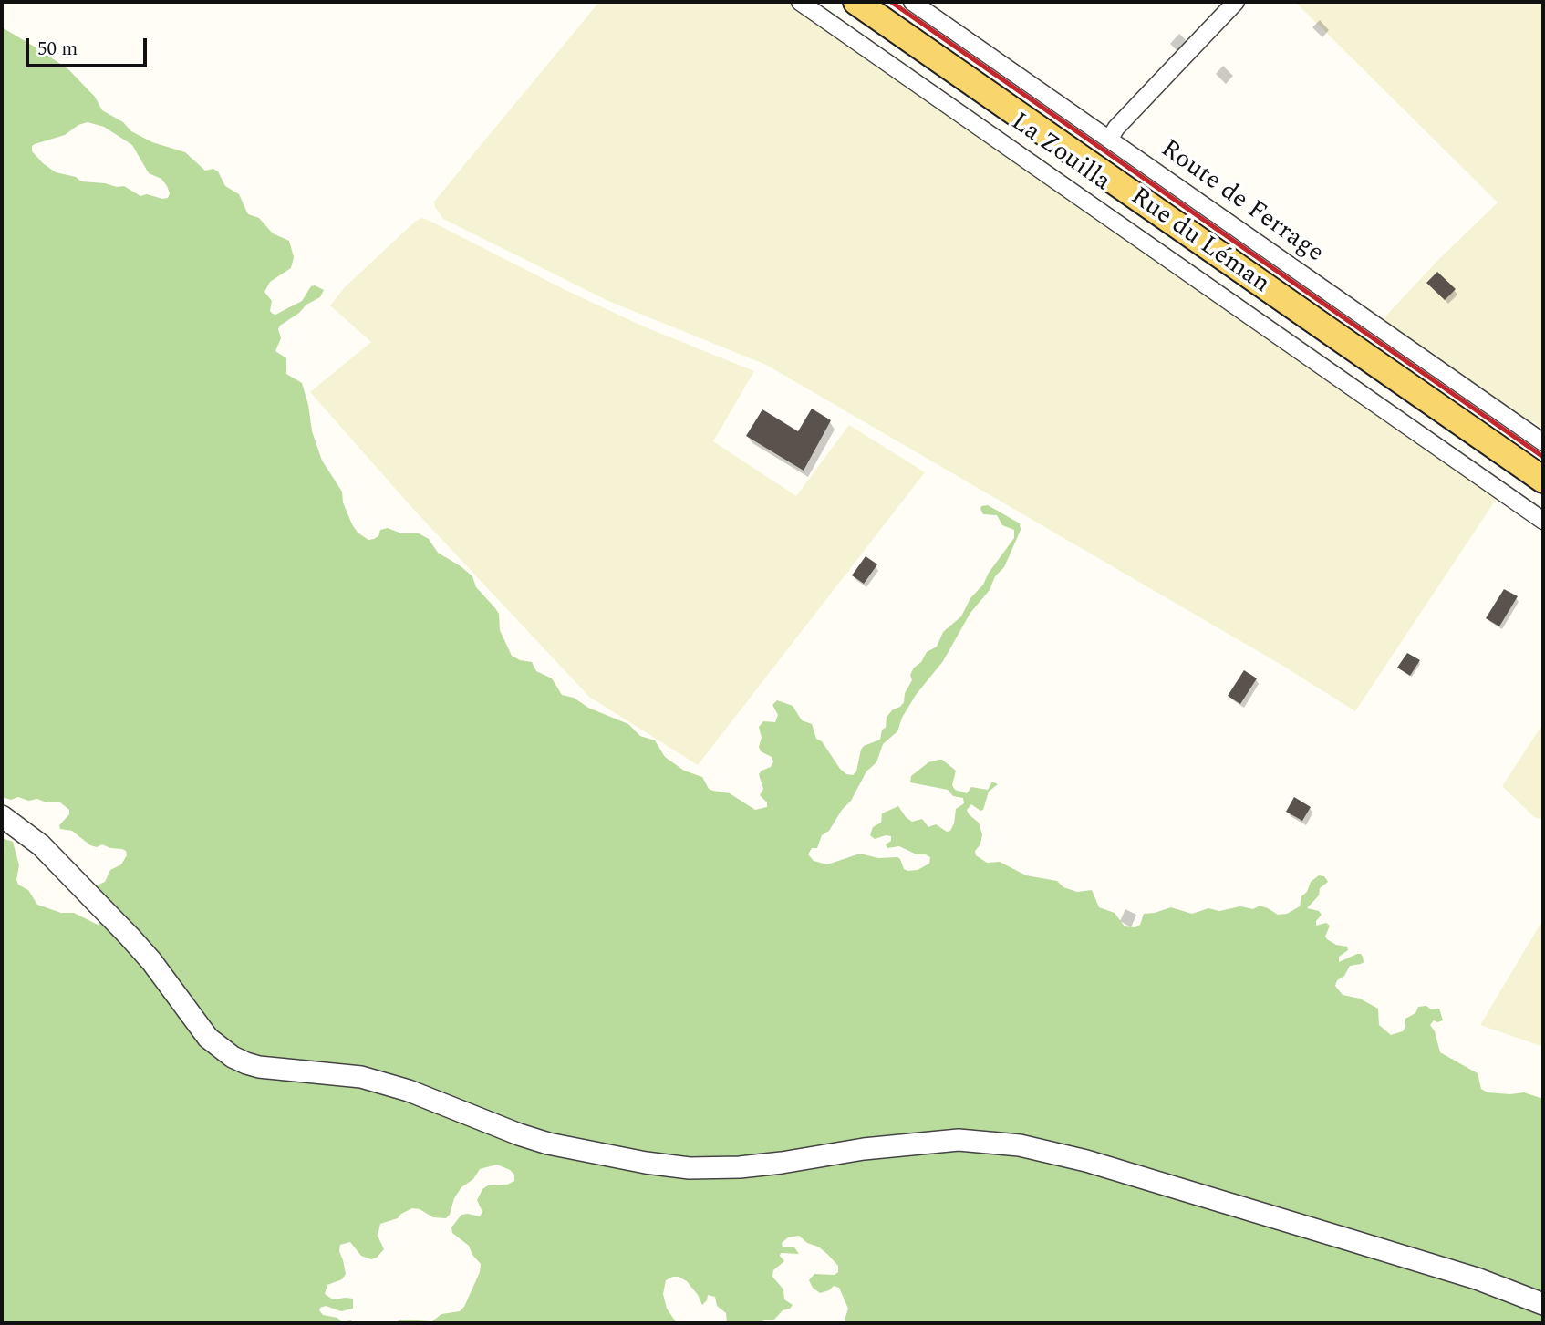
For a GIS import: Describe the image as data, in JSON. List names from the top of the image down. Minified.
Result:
{"streets":{"main road":["Rue du Léman"],"street":["La Zouilla","Route de Ferrage"]},"scale_bar":"50 m"}
